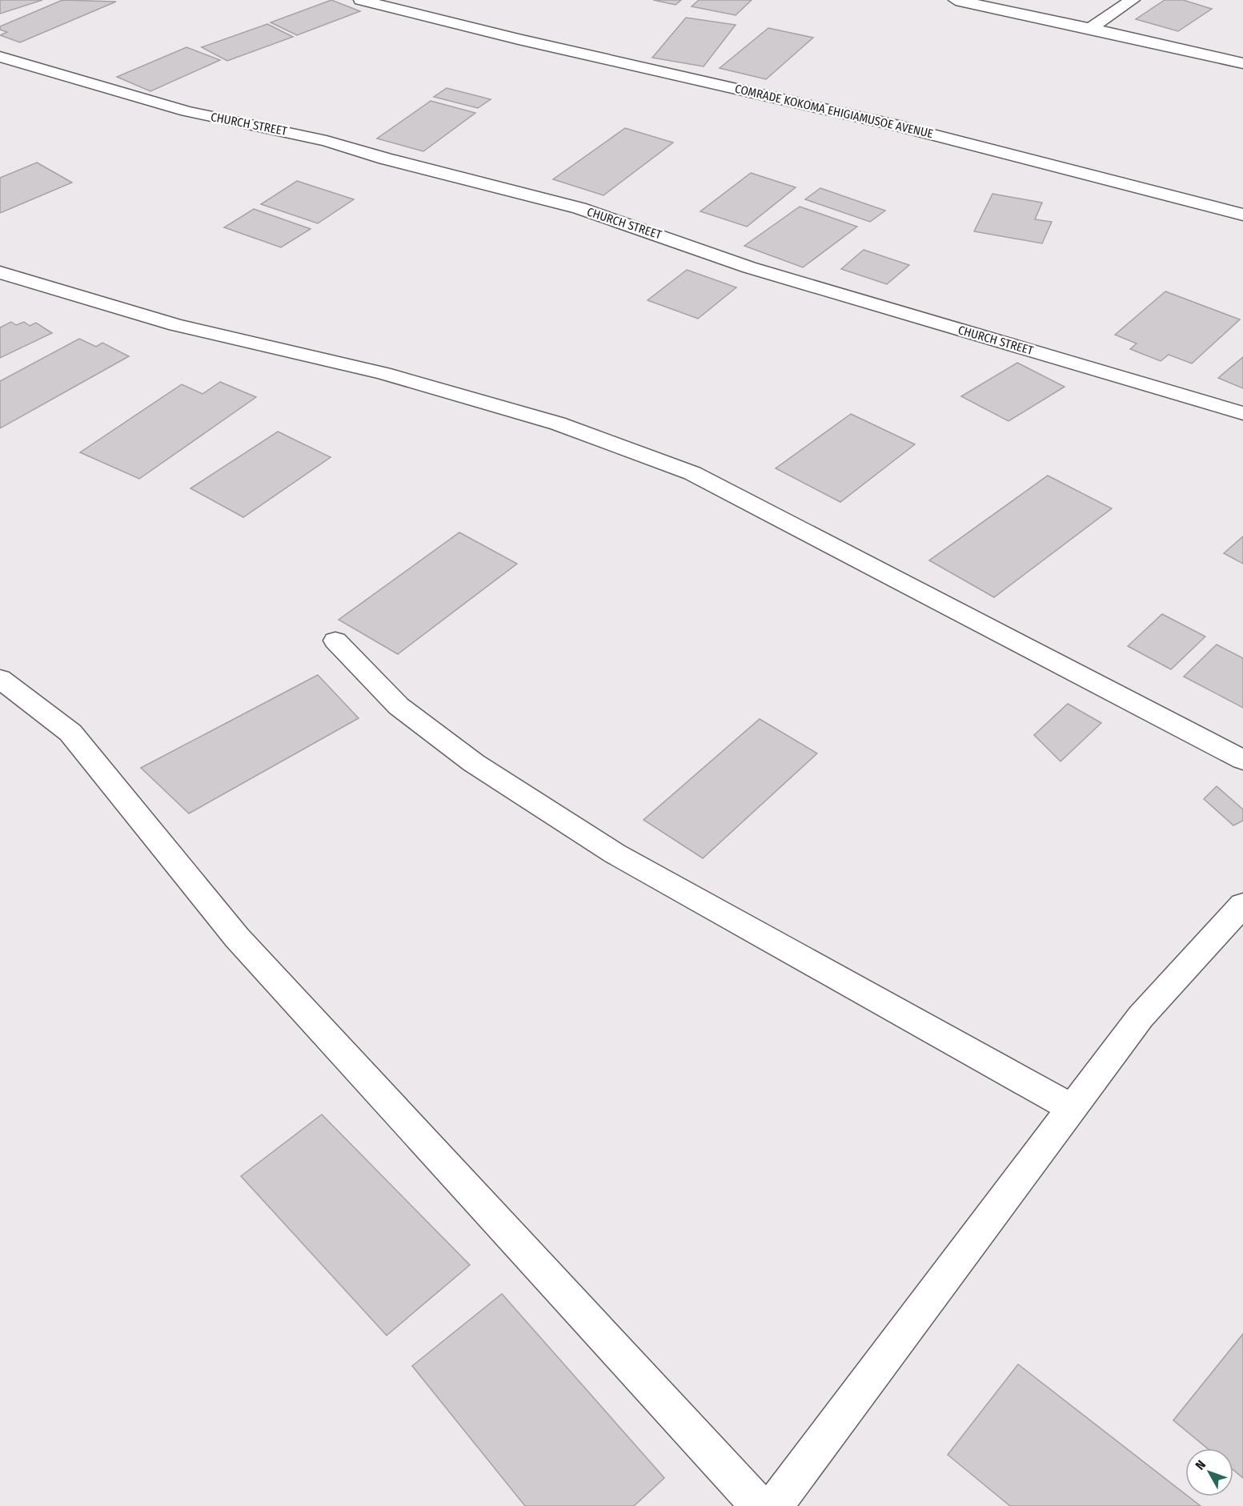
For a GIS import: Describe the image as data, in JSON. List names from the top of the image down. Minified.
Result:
{"streets":{"street":["COMRADE KOKOMA EHIGIAMUSOE AVENUE","CHURCH STREET"]},"north":"top left"}
